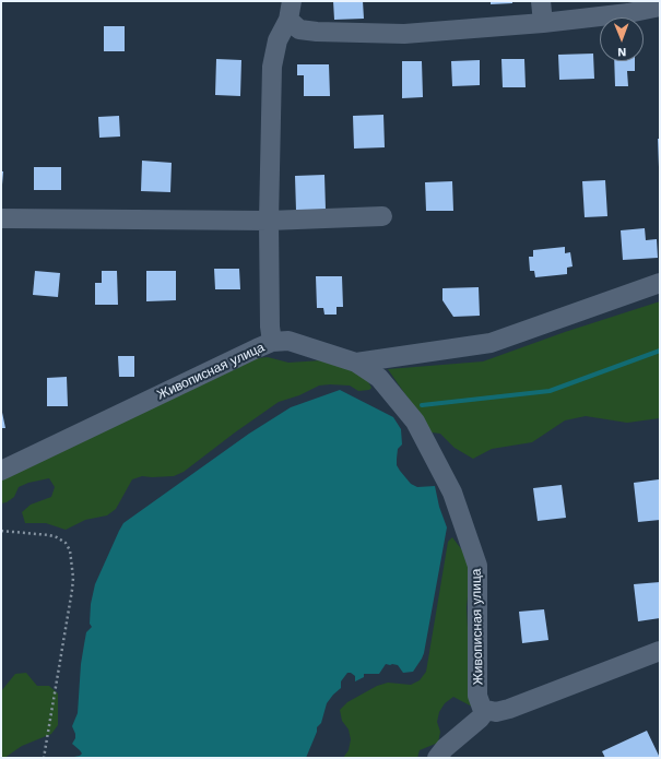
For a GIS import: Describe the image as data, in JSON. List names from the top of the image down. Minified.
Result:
{"streets":{"street":["Живописная улица"]},"north":"bottom"}
